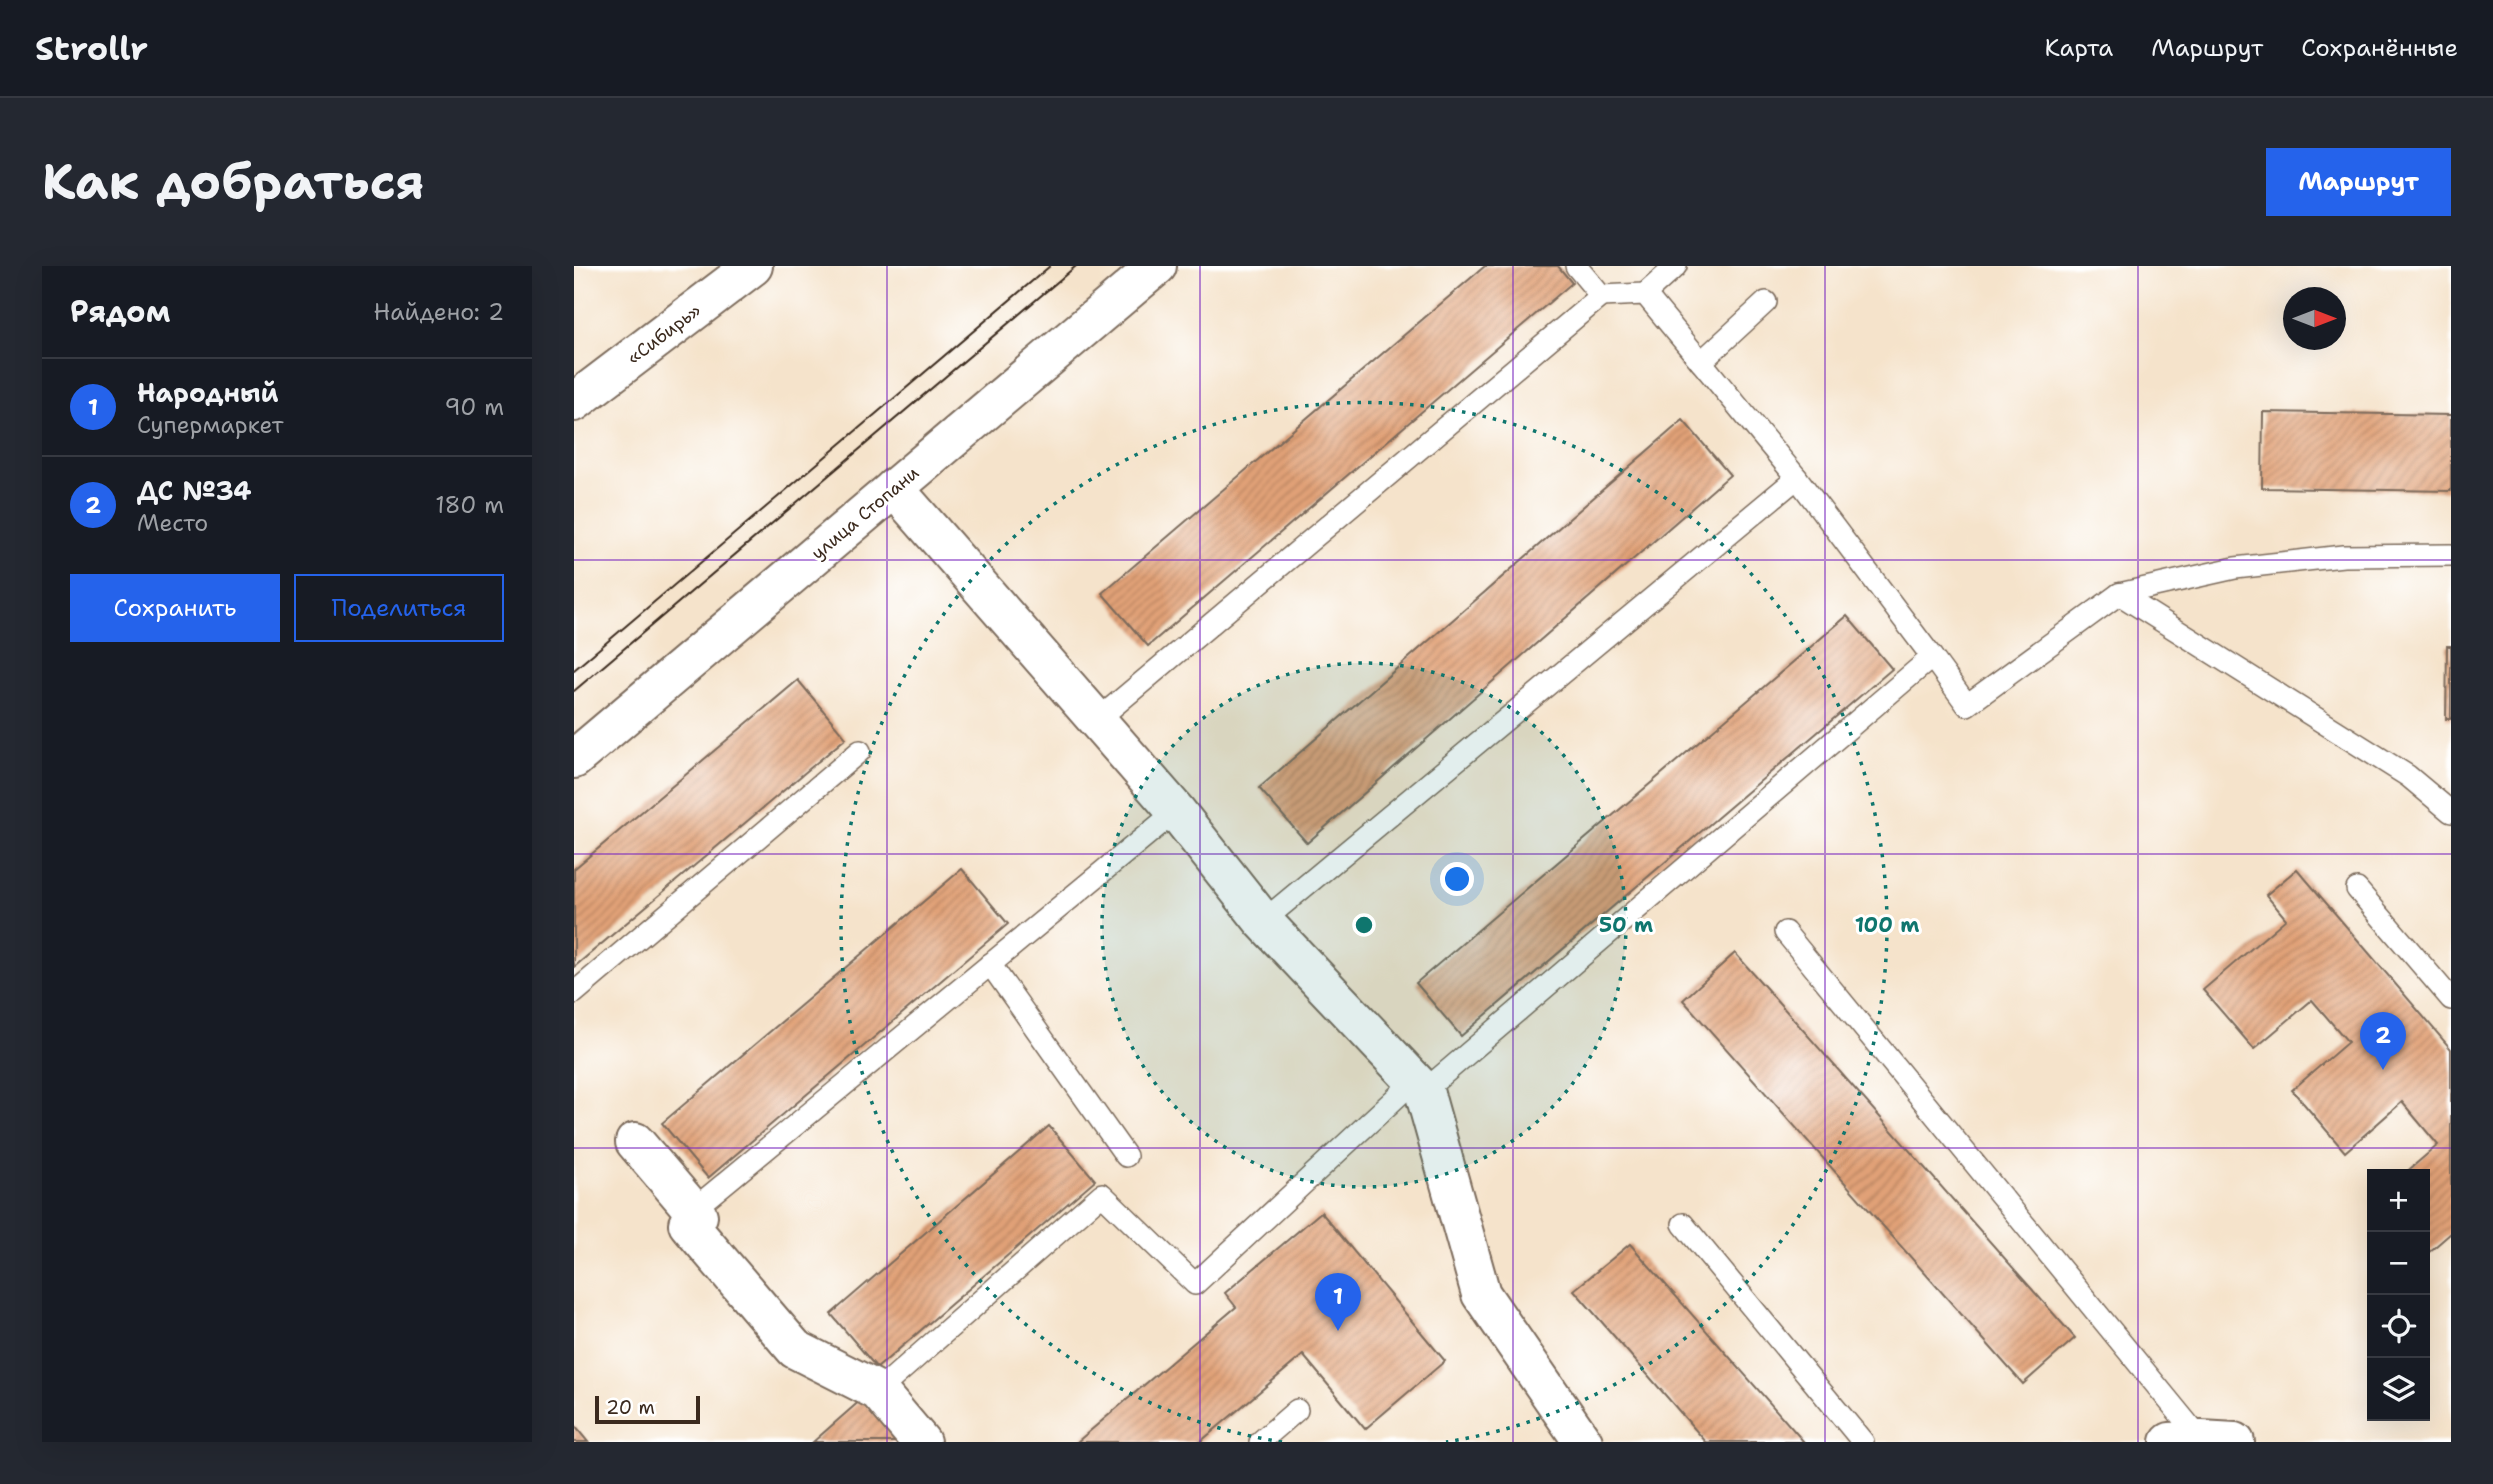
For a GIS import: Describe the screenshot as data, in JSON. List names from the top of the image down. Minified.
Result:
{"streets":{"street":["«Сибирь»","улица Стопани"]},"scale_bar":"20 m","north":"right","page":{"header":"Strollr","nav":["Карта","Маршрут","Сохранённые"],"buttons":["Маршрут",["Сохранить","Поделиться"]],"title":"Как добраться","heading":["Рядом","Найдено: 2"],"list":[{"mark":"1","name":"Народный","note":"Супермаркет","value":"90 m"},{"mark":"2","name":"ДС №34","note":"Место","value":"180 m"}],"pins":["2","1"],"map_buttons":["+","−"],"scale":"20 m"},"rings":["50 m","100 m"]}
